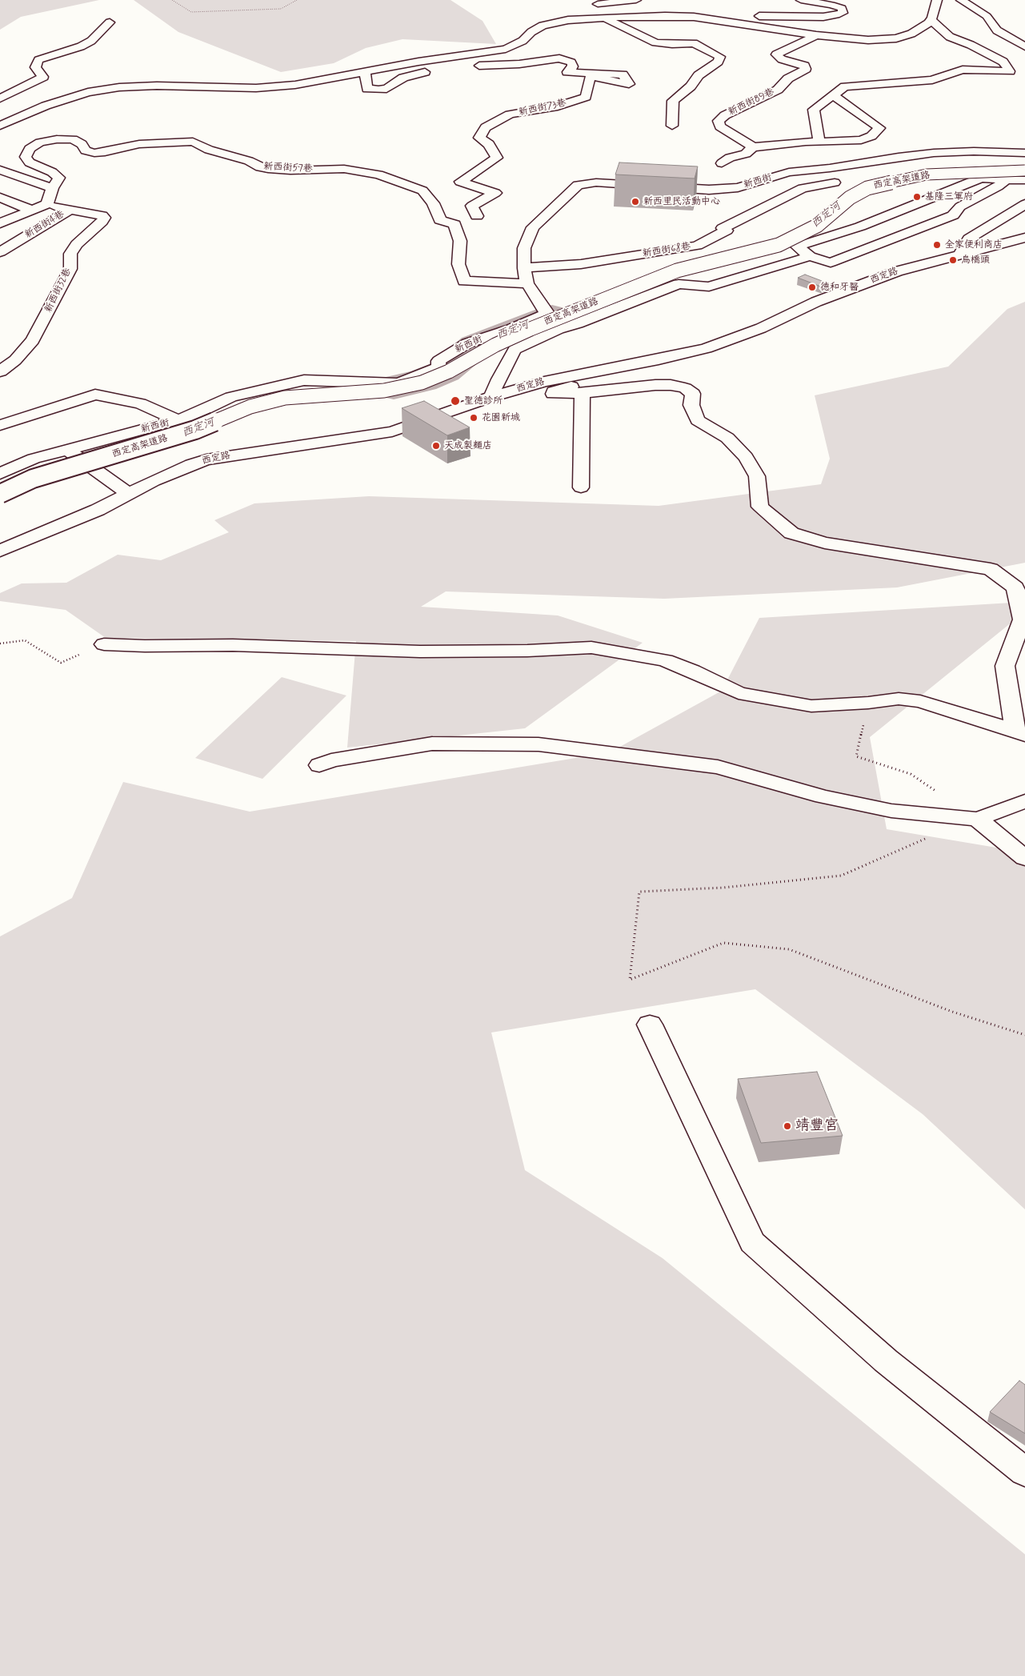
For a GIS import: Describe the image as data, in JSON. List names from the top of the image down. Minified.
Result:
{"streets":{"street":["新西街89巷","新西街73巷","新西街57巷","西定高架道路","新西街","新西街4巷","新西街68巷","西定路","新西街32巷"]},"crossings":[["新西街57巷","新西街"],["新西街","新西街68巷"],["新西街4巷","新西街32巷"]],"water":["西定河"],"places":["基隆三軍府","新西里民活動中心","全家便利商店","烏橋頭","德和牙醫","聖德診所","花園新城","天成製麵店","靖豐宮"]}
